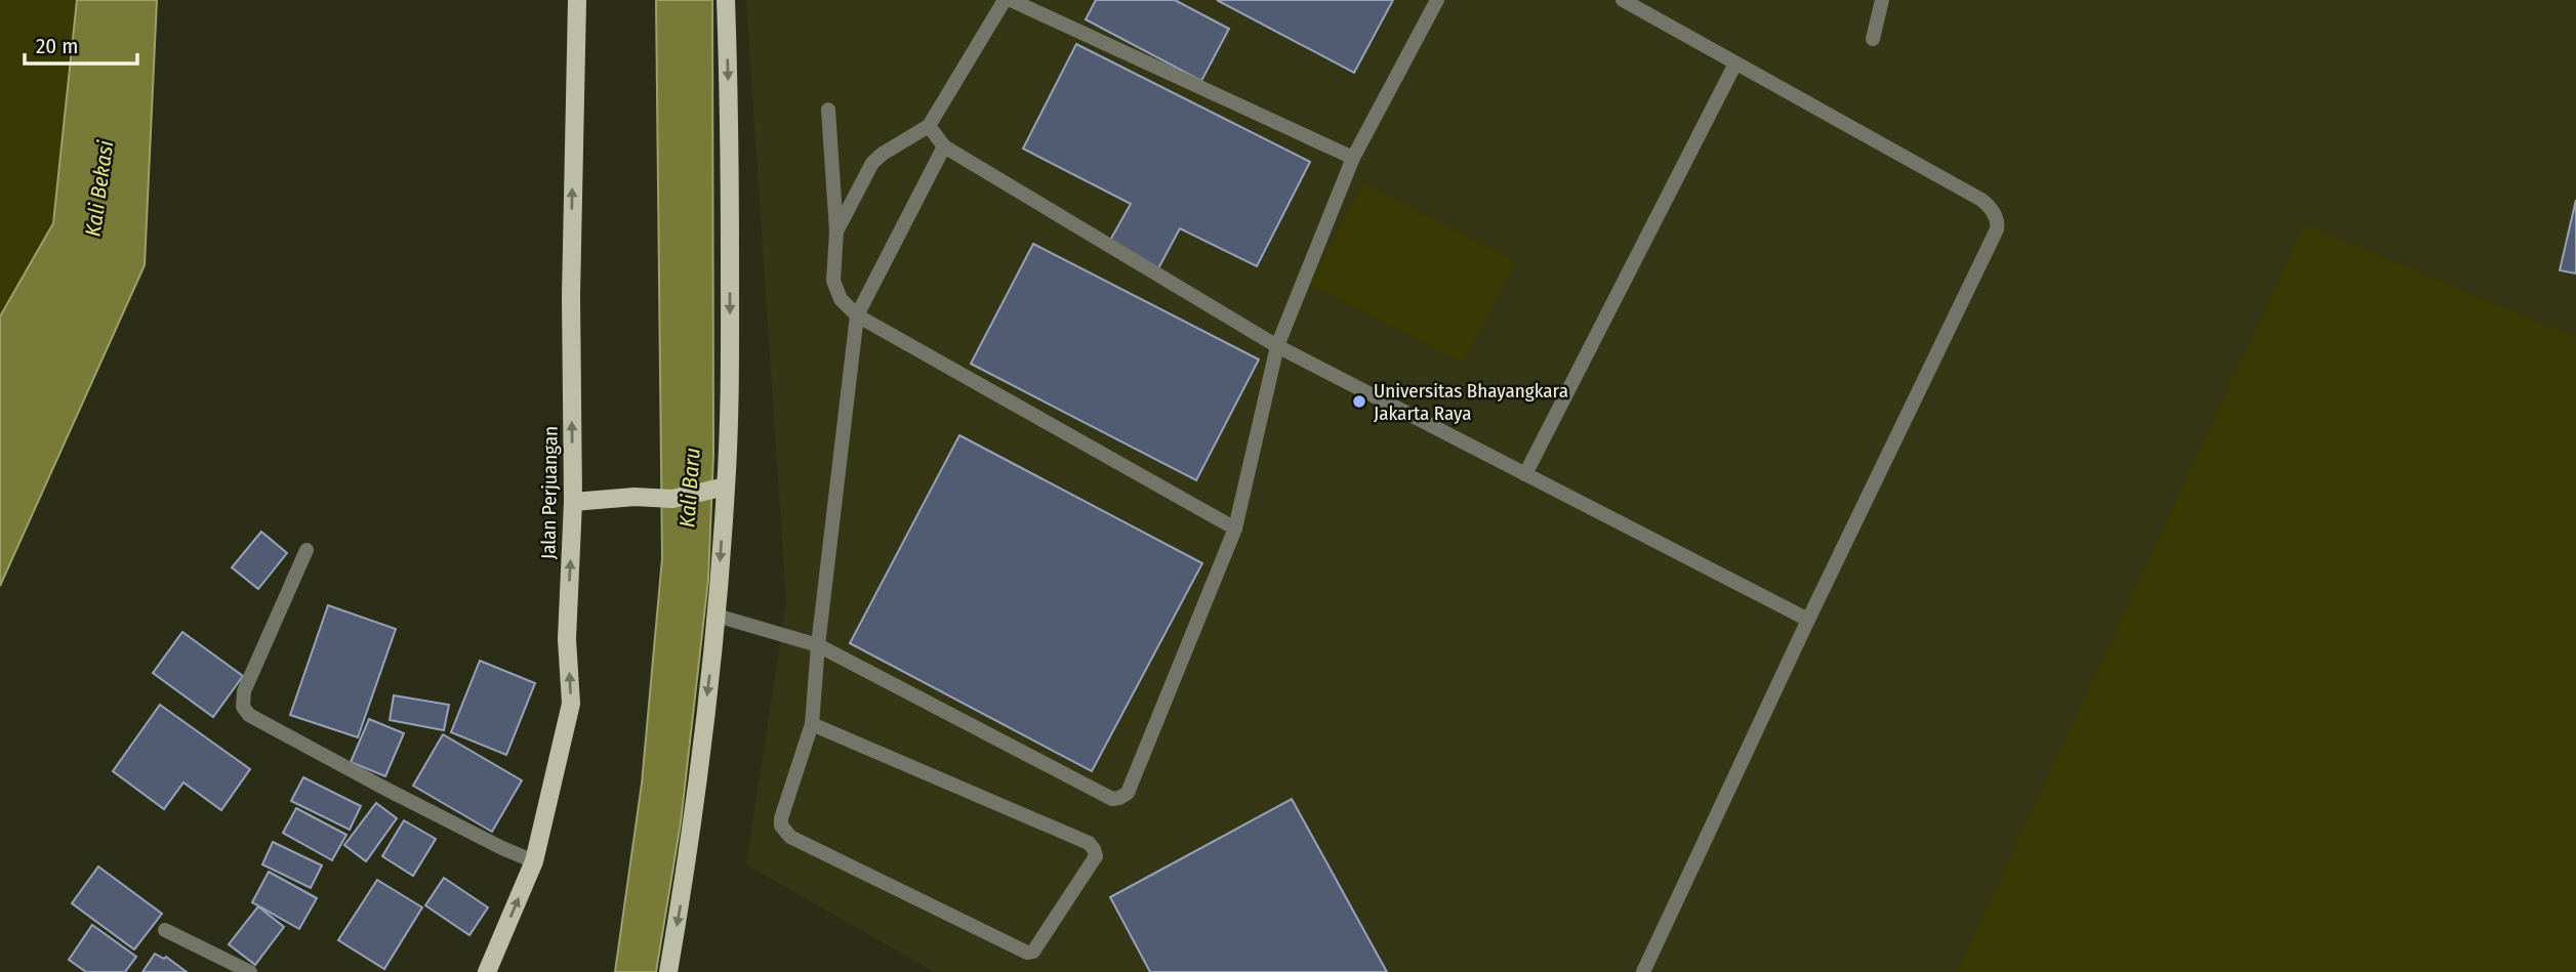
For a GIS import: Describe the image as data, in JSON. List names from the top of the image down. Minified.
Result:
{"streets":{"main road":["Jalan Perjuangan"]},"water":["Kali Bekasi","Kali Baru"],"places":["Universitas Bhayangkara Jakarta Raya"],"scale_bar":"20 m"}
